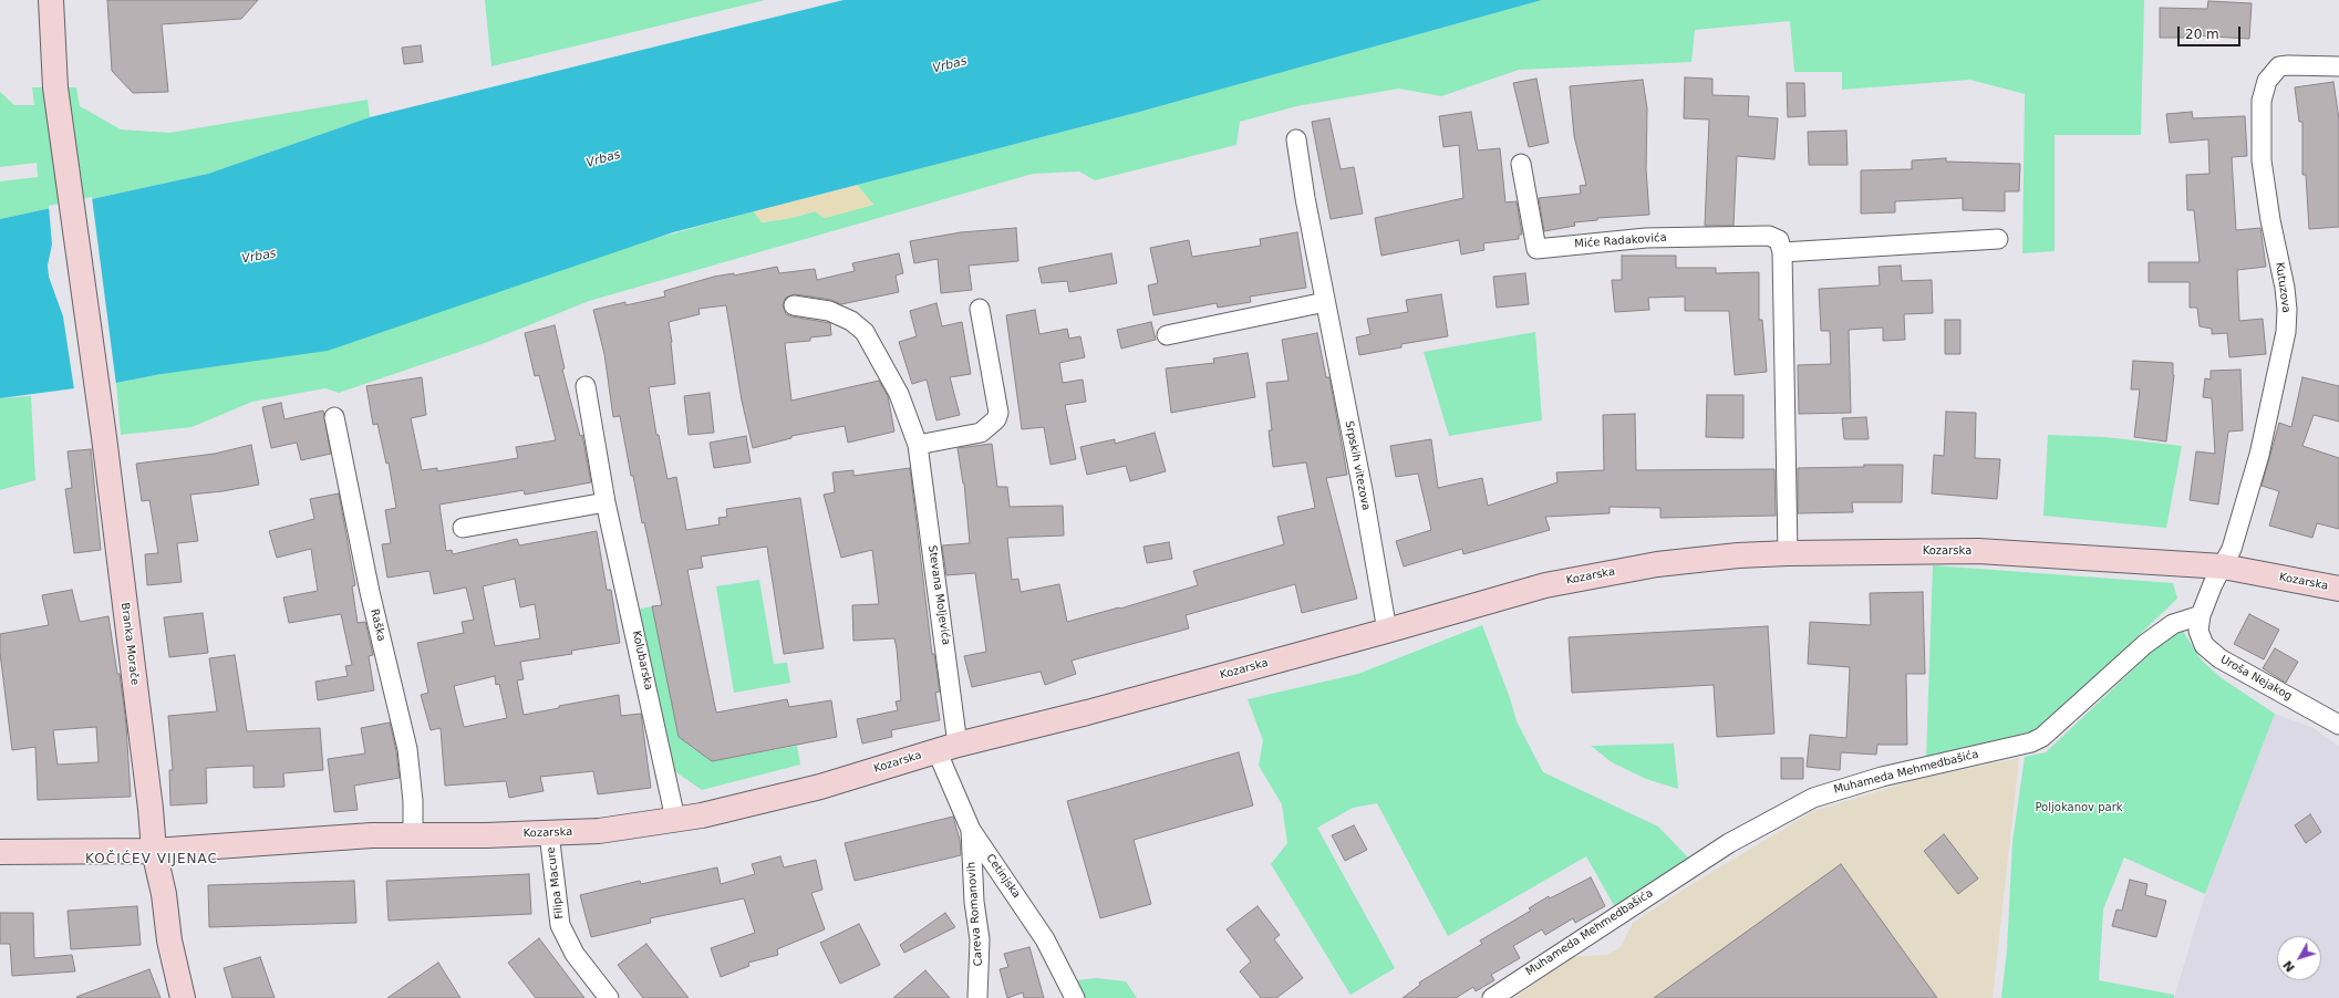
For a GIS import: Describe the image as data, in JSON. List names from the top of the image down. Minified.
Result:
{"streets":{"main road":["Kozarska","Branka Morače"],"street":["Miće Radakovića","Kutuzova","Srpskih vitezova","Stevana Moljevića","Raška","Kolubarska","Uroša Nejakog","Muhameda Mehmedbašića","Cetinjska","Filipa Macure","Careva Romanovih"]},"crossings":[["Kutuzova","Kozarska"],["Kutuzova","Uroša Nejakog"],["Srpskih vitezova","Kozarska"],["Kozarska","Stevana Moljevića"],["Kozarska","Raška"],["Kozarska","Branka Morače"],["Kozarska","Kolubarska"],["Kozarska","Uroša Nejakog"],["Kozarska","Cetinjska"],["Kozarska","Filipa Macure"],["Stevana Moljevića","Cetinjska"],["Uroša Nejakog","Muhameda Mehmedbašića"],["Cetinjska","Careva Romanovih"]],"districts":["KOČIĆEV VIJENAC"],"water":["Vrbas"],"parks":["Poljokanov park"],"scale_bar":"20 m","north":"bottom left"}
